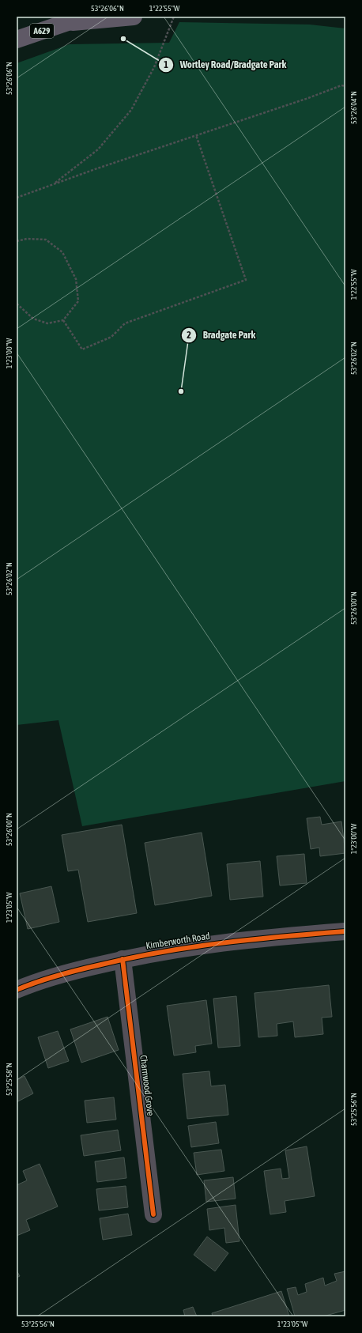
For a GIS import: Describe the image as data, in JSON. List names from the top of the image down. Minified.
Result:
{"streets":{"main road":["A629"],"street":["Kimberworth Road","Charnwood Grove"]},"crossings":[["Kimberworth Road","Charnwood Grove"]],"places":["Wortley Road/Bradgate Park","Bradgate Park"],"coordinates":["53°26'06\"N","1°22'55\"W","53°26'04\"N","1°23'00\"W","53°26'02\"N","53°26'00\"N","1°23'05\"W","53°25'58\"N","53°25'56\"N"]}
